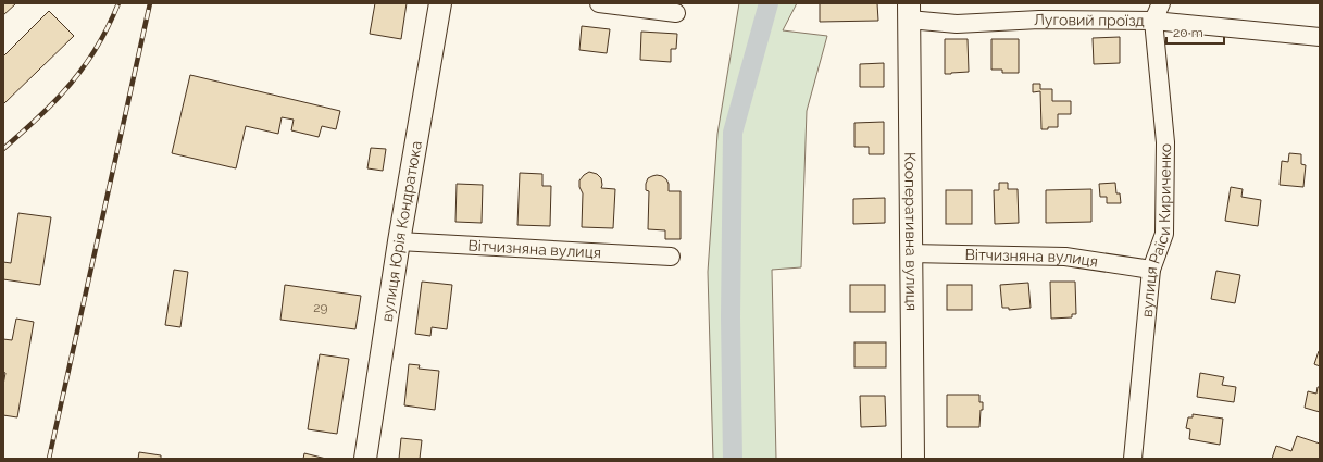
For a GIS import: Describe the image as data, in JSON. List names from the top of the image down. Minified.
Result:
{"streets":{"street":["Луговий проїзд","вулиця Юрія Кондратюка","вулиця Раїси Кириченко","Кооперативна вулиця","Вітчизняна вулиця"]},"crossings":[["Луговий проїзд","вулиця Раїси Кириченко"],["Луговий проїзд","Кооперативна вулиця"],["вулиця Юрія Кондратюка","Вітчизняна вулиця"],["вулиця Раїси Кириченко","Вітчизняна вулиця"],["Кооперативна вулиця","Вітчизняна вулиця"]],"house_numbers":["29"],"scale_bar":"20 m"}
